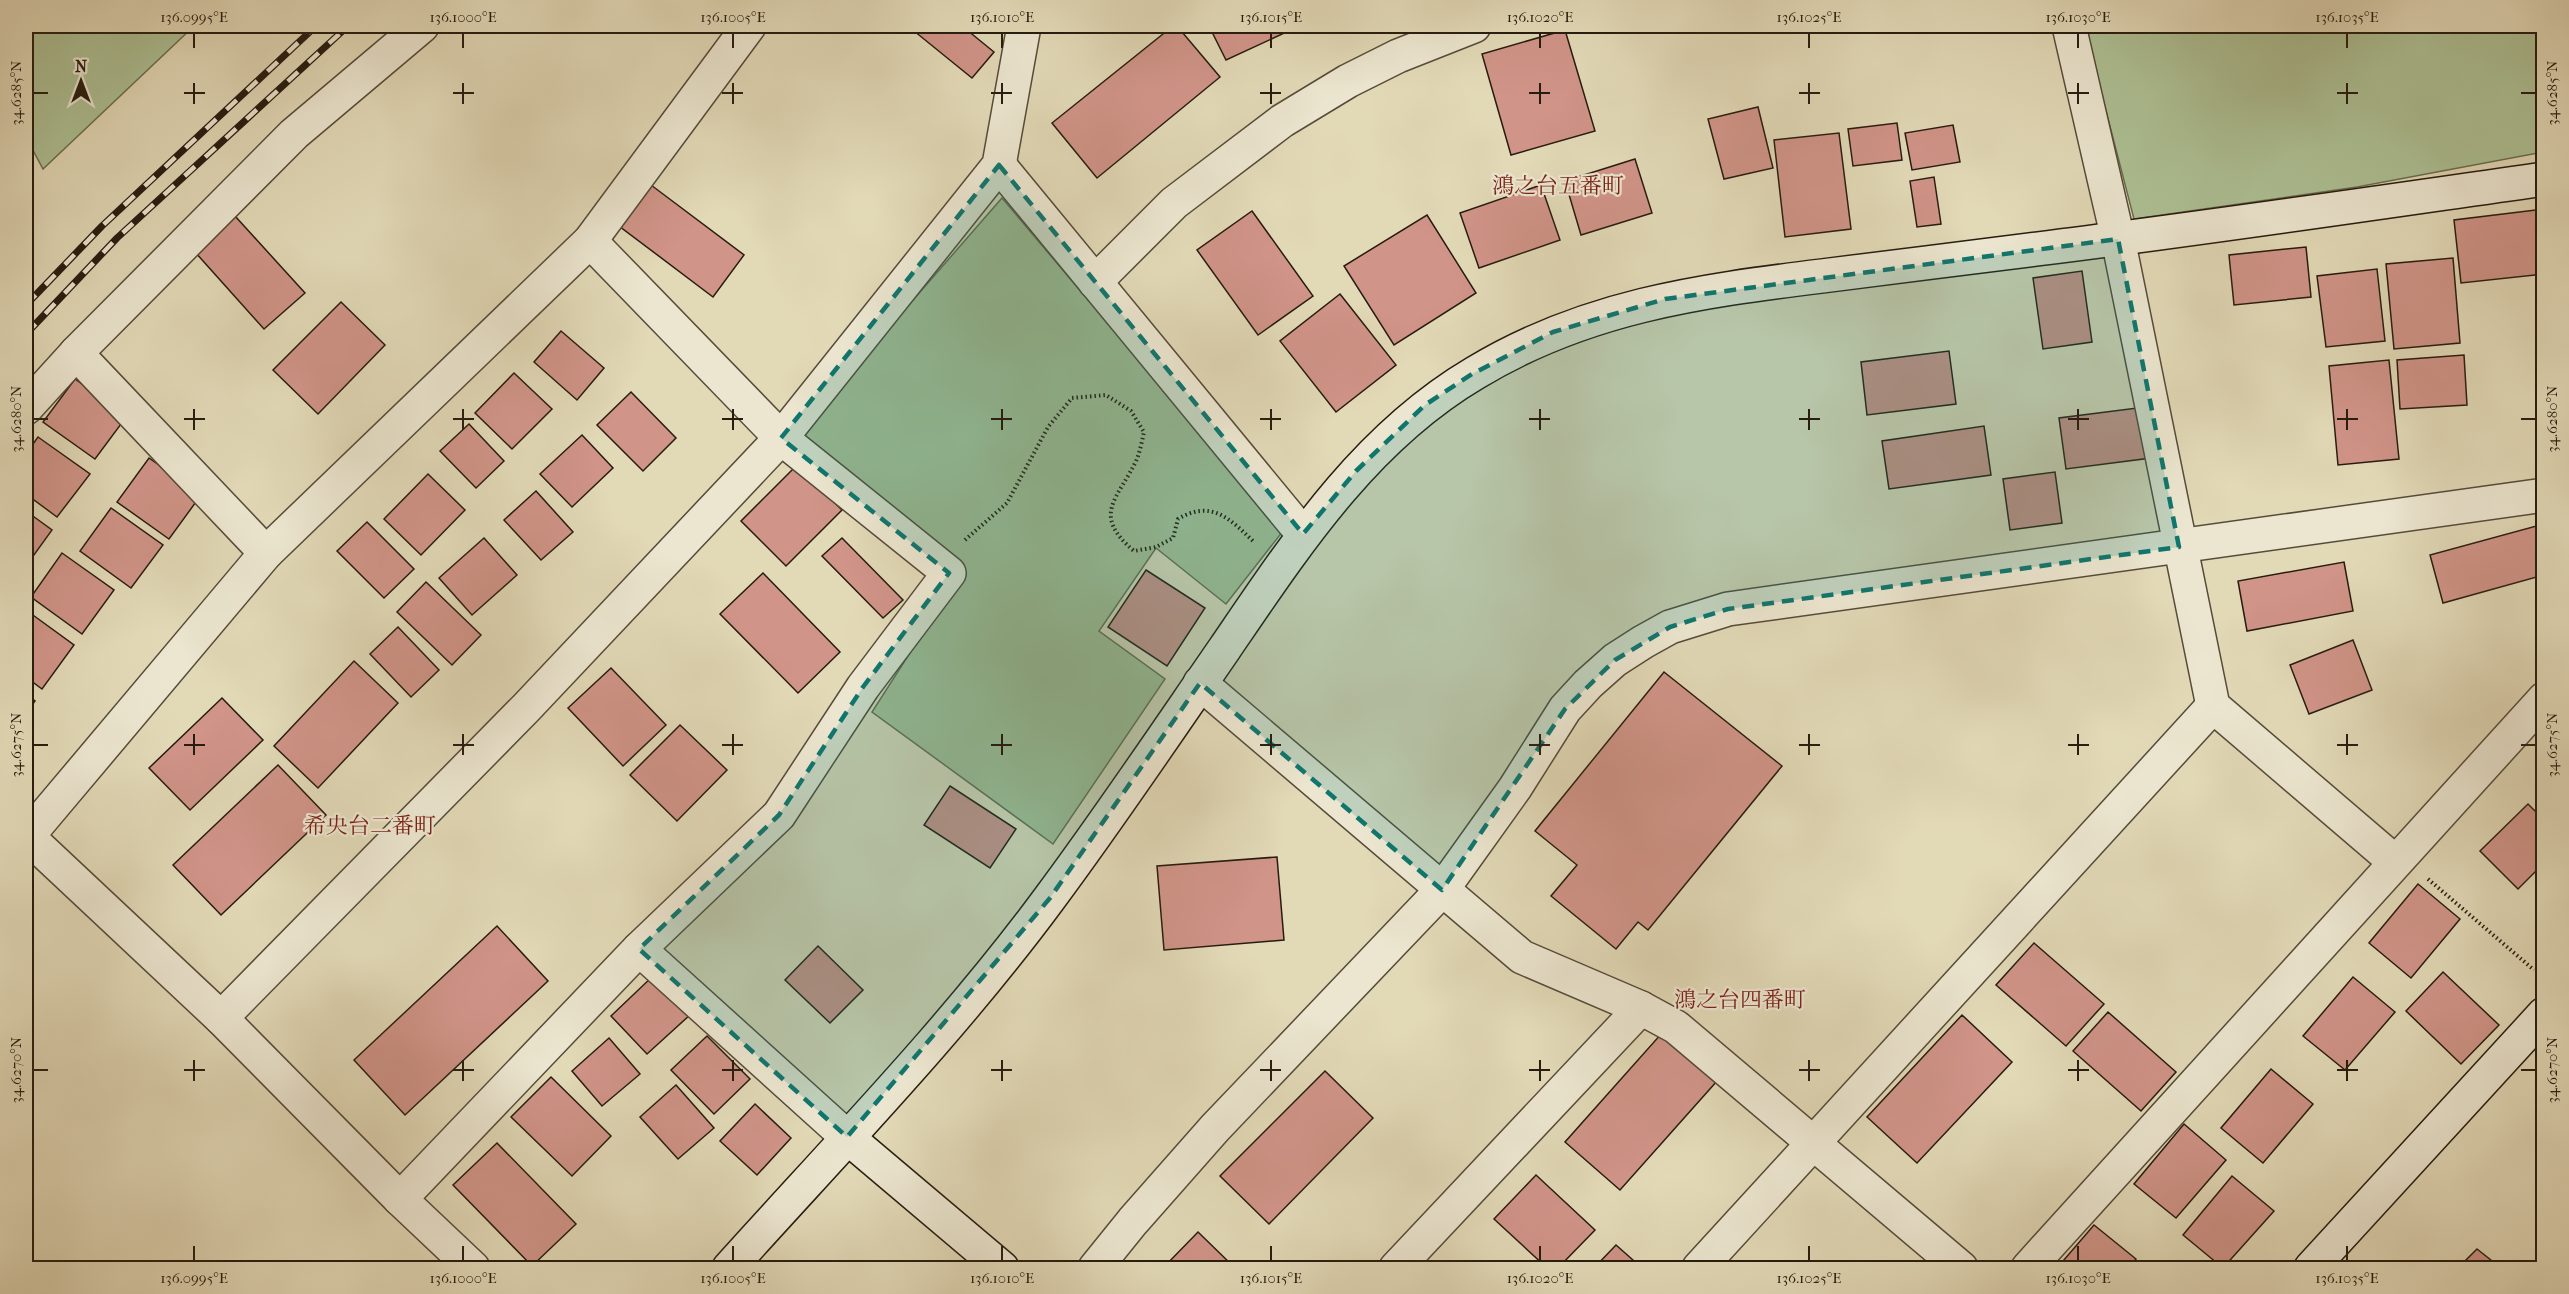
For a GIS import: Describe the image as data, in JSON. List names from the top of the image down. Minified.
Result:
{"districts":["鴻之台五番町","希央台二番町","鴻之台四番町"],"north":"top","coordinates":["136.0995°E","136.1000°E","136.1005°E","136.1010°E","136.1015°E","136.1020°E","136.1025°E","136.1030°E","136.1035°E","34.6285°N","34.6280°N","34.6275°N","34.6270°N"]}
